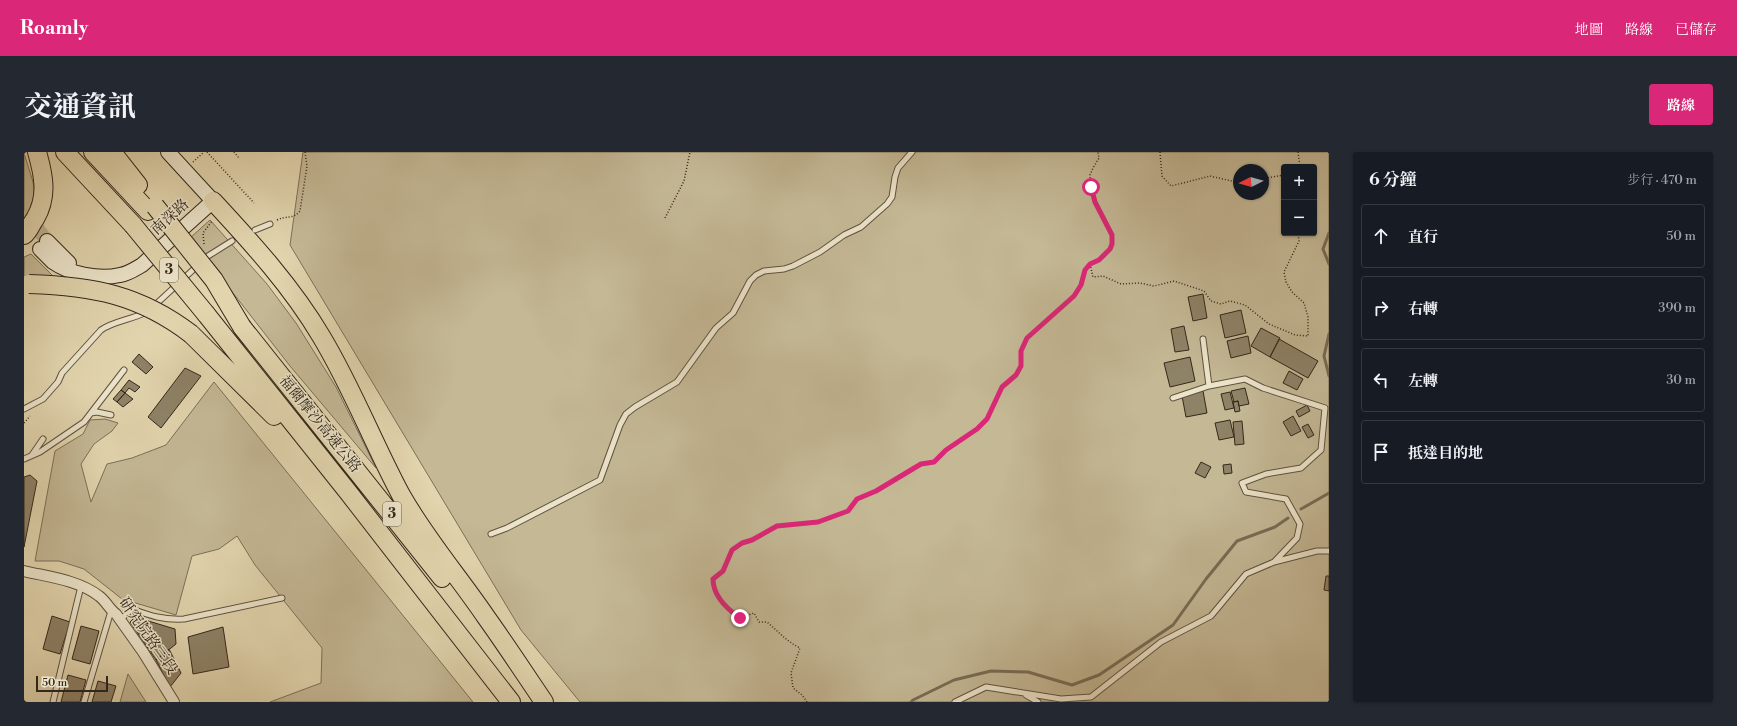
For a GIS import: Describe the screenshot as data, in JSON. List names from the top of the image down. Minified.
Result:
{"streets":{"highway":["3","福爾摩沙高速公路"],"main road":["南深路"],"street":["研究院路三段"]},"scale_bar":"50 m","north":"left","page":{"header":"Roamly","nav":["地圖","路線","已儲存"],"title":"交通資訊","buttons":"路線","heading":["6 分鐘","步行 · 470 m"],"map_buttons":["+","−"],"list":[["直行","50 m"],["右轉","390 m"],["左轉","30 m"],"抵達目的地"],"scale":"50 m"}}
